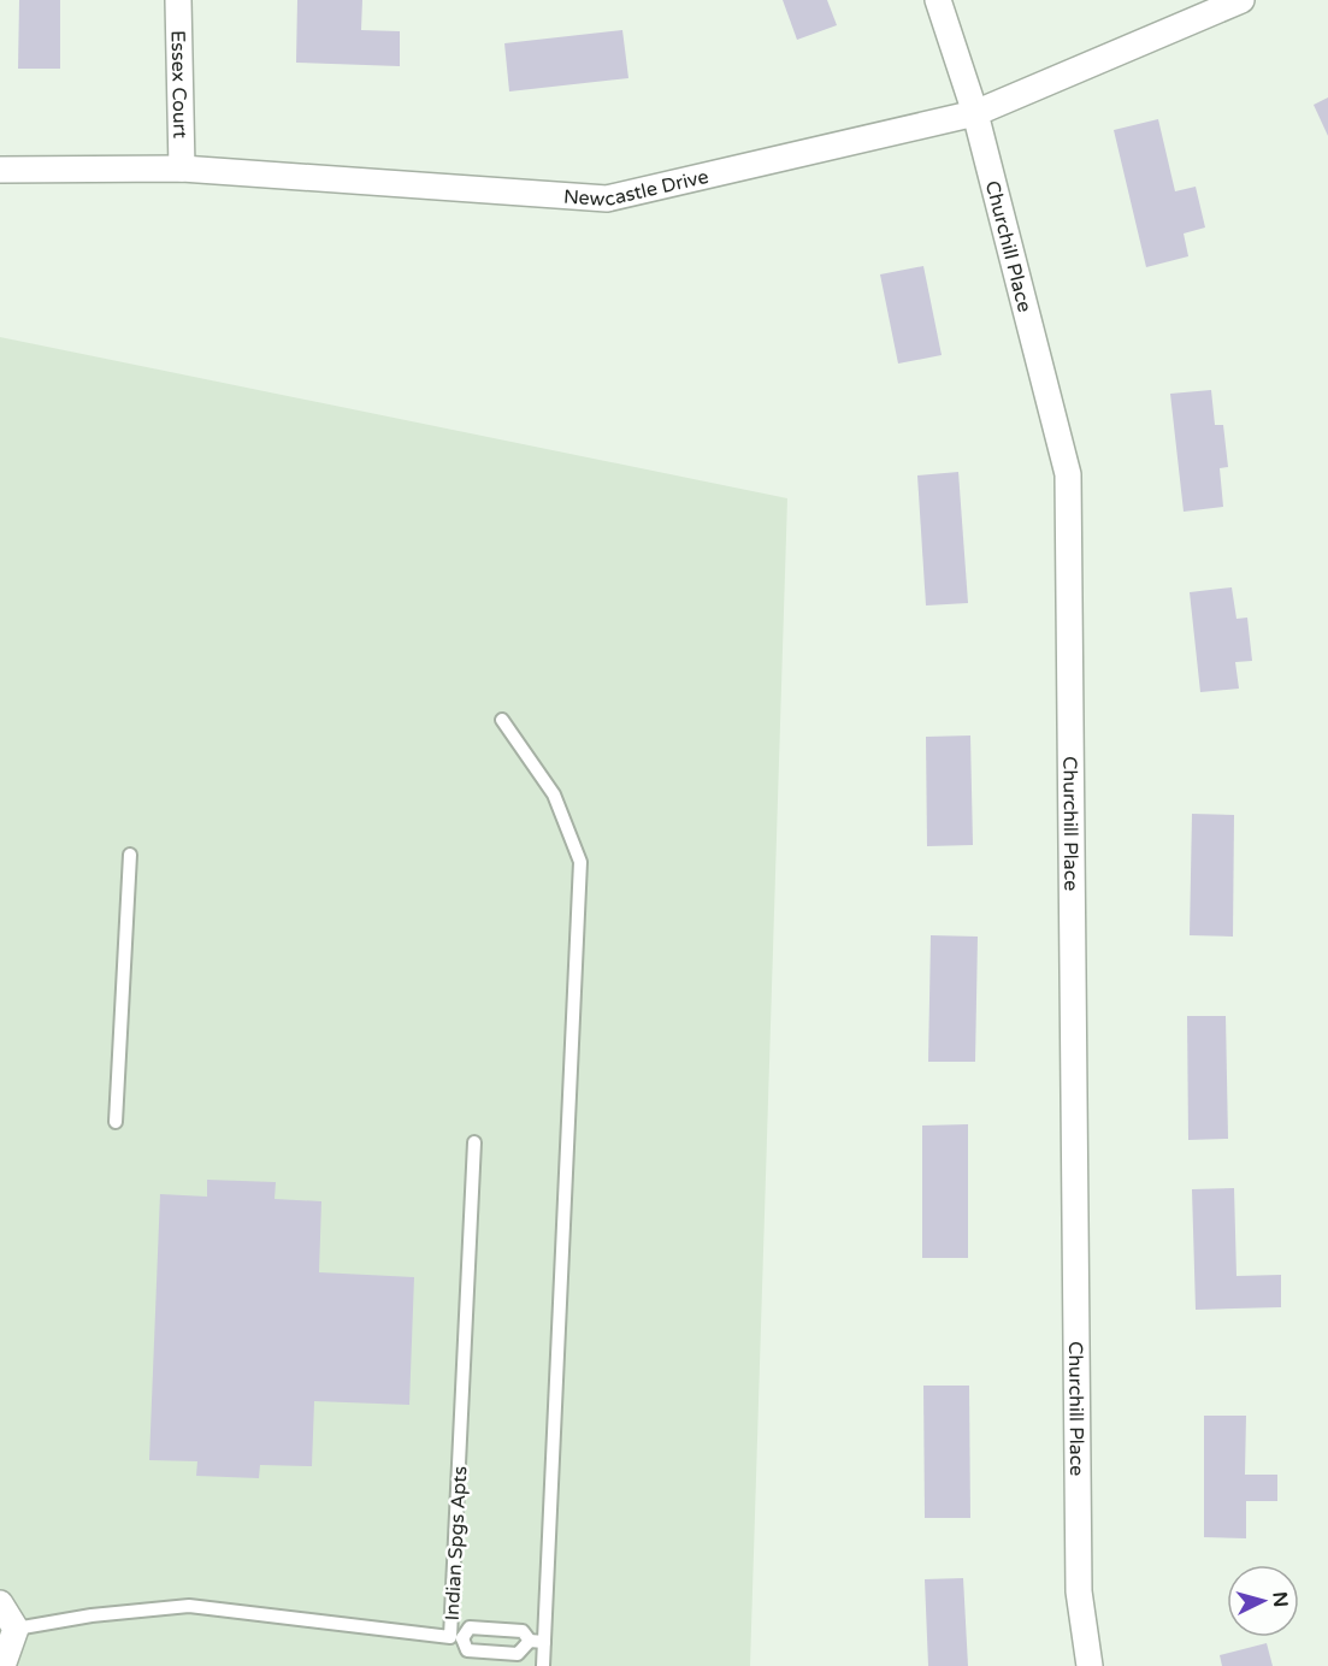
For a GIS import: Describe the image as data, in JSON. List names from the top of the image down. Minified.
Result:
{"streets":{"street":["Essex Court","Newcastle Drive","Churchill Place"],"lane":["Indian Spgs Apts"]},"crossings":[["Essex Court","Newcastle Drive"],["Newcastle Drive","Churchill Place"]],"north":"right"}
